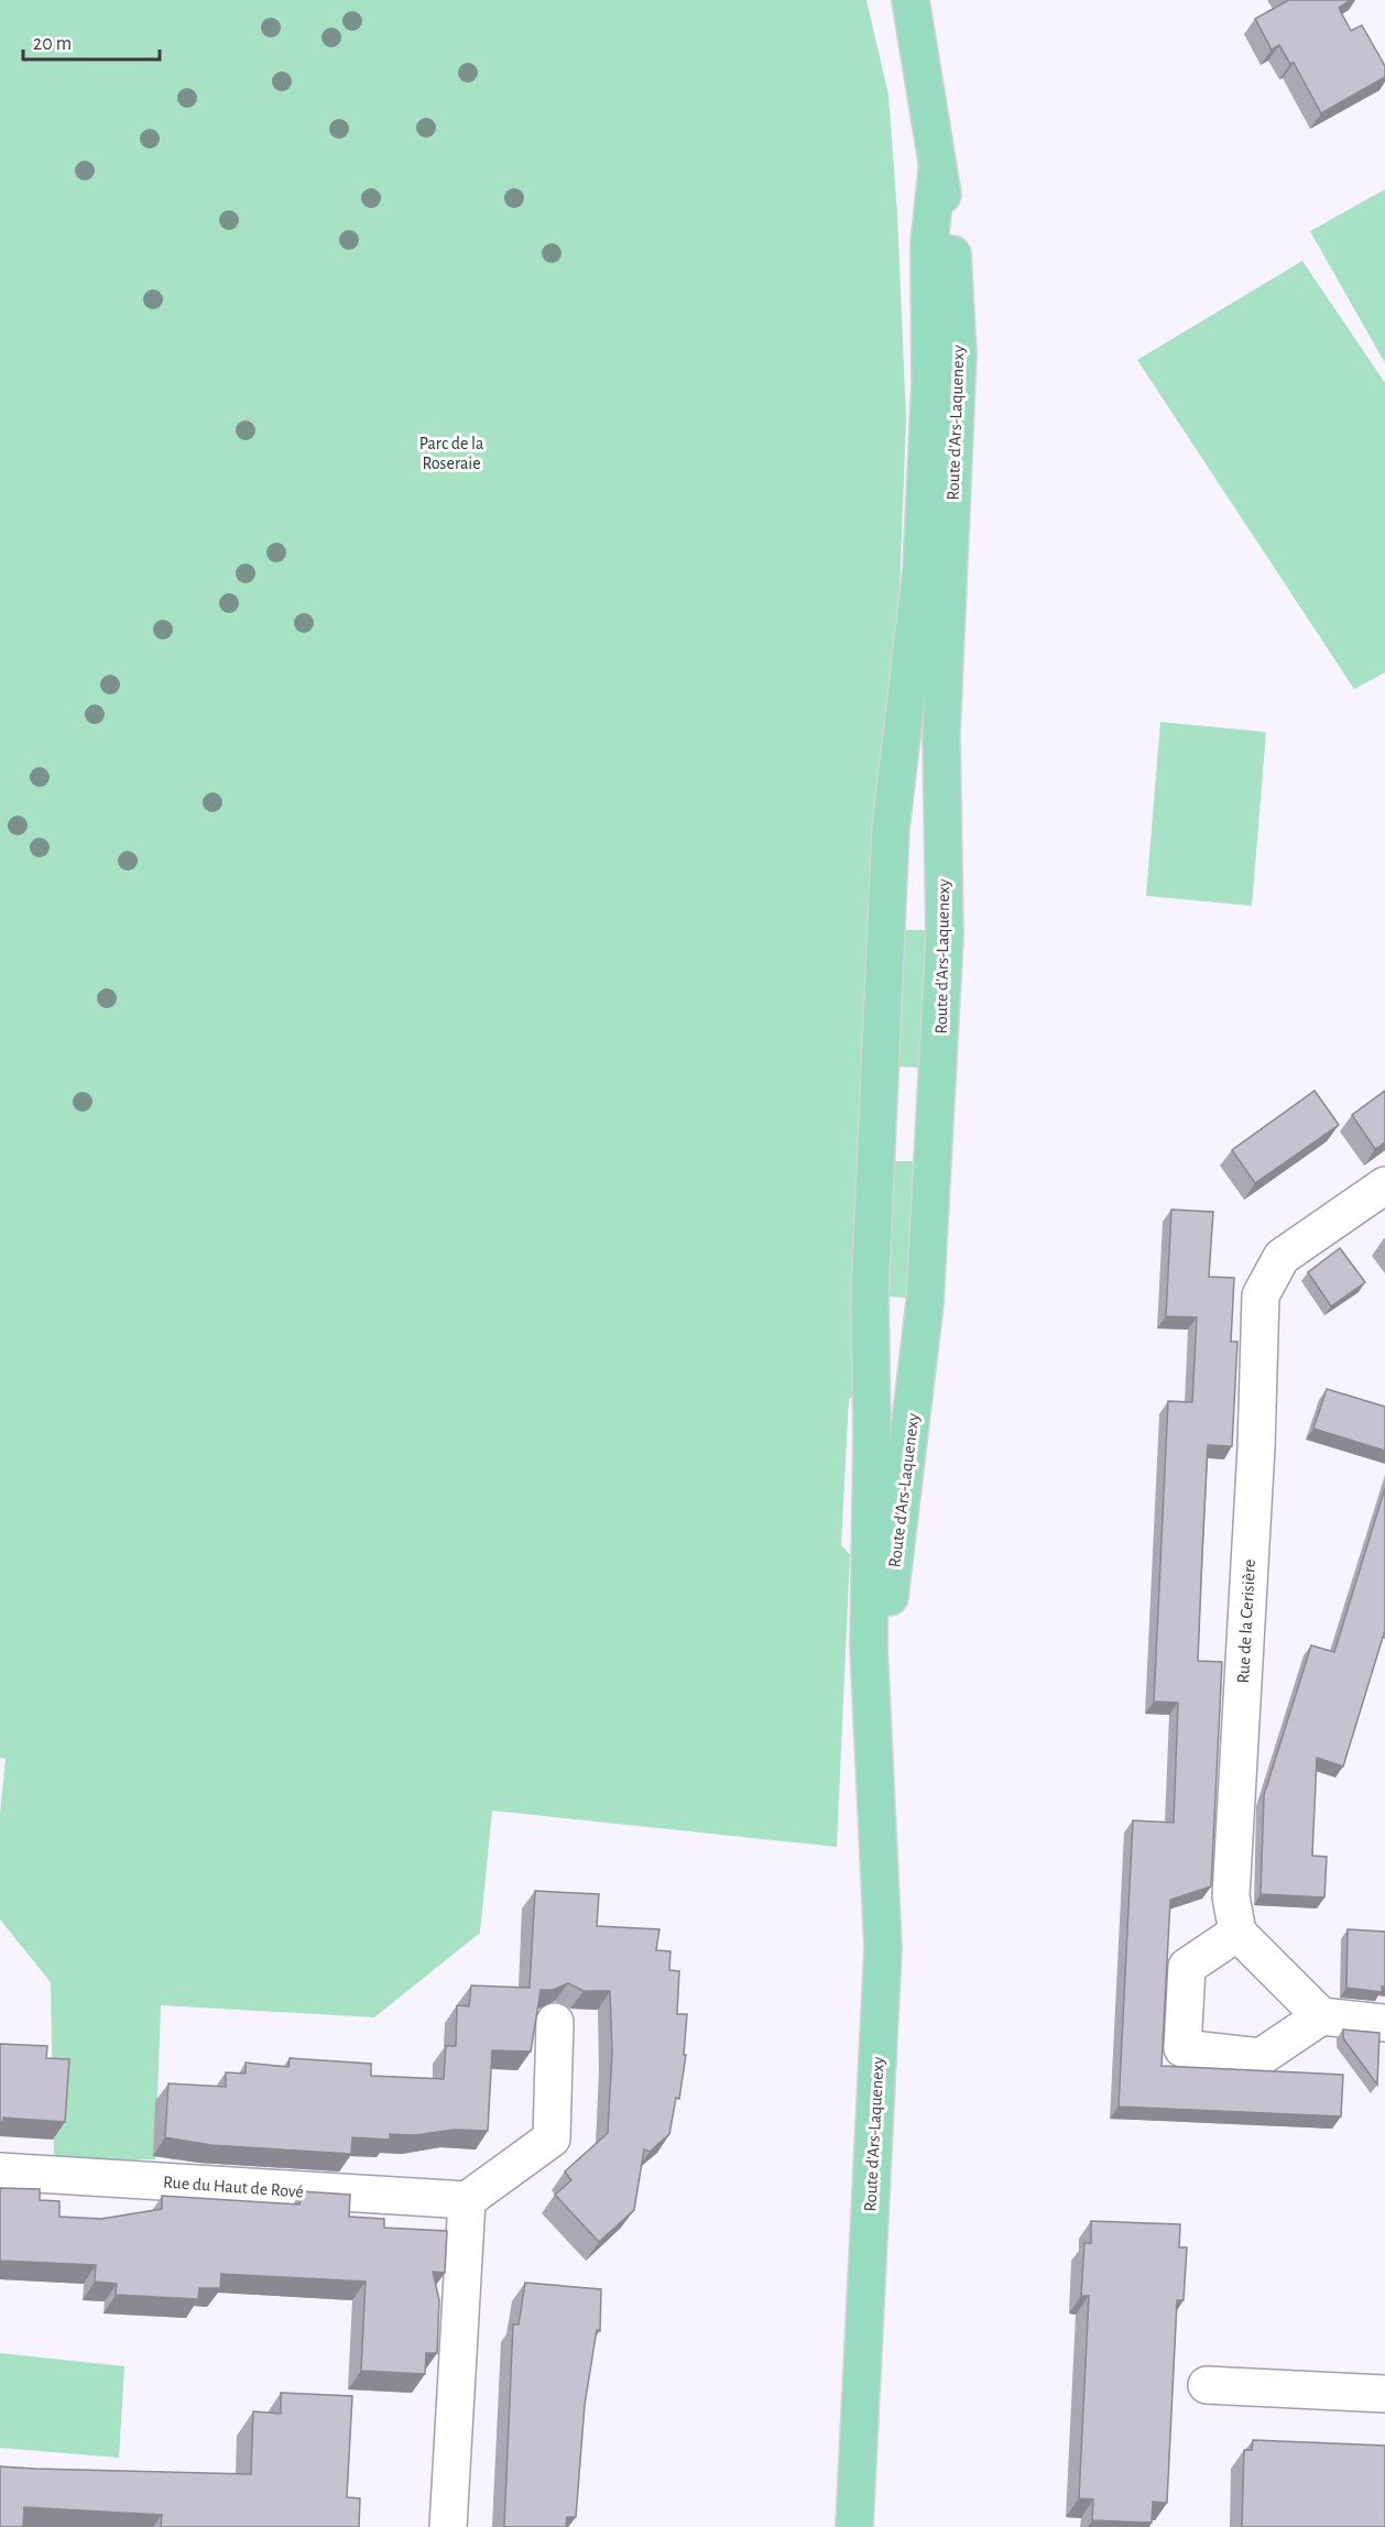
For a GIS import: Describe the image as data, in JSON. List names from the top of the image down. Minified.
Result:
{"streets":{"main road":["Route d'Ars-Laquenexy"],"street":["Rue de la Cerisière","Rue du Haut de Rové"]},"parks":["Parc de la Roseraie"],"scale_bar":"20 m"}
